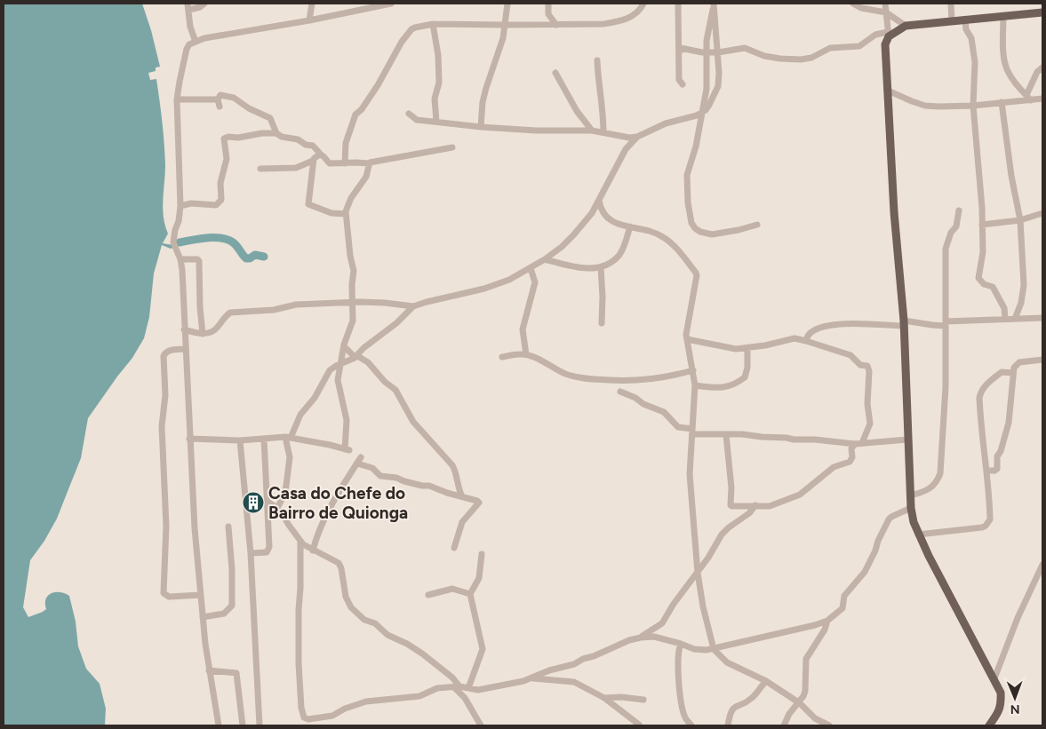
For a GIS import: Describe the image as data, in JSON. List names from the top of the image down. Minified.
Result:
{"places":{"building":["Casa do Chefe do Bairro de Quionga"]},"north":"bottom"}
